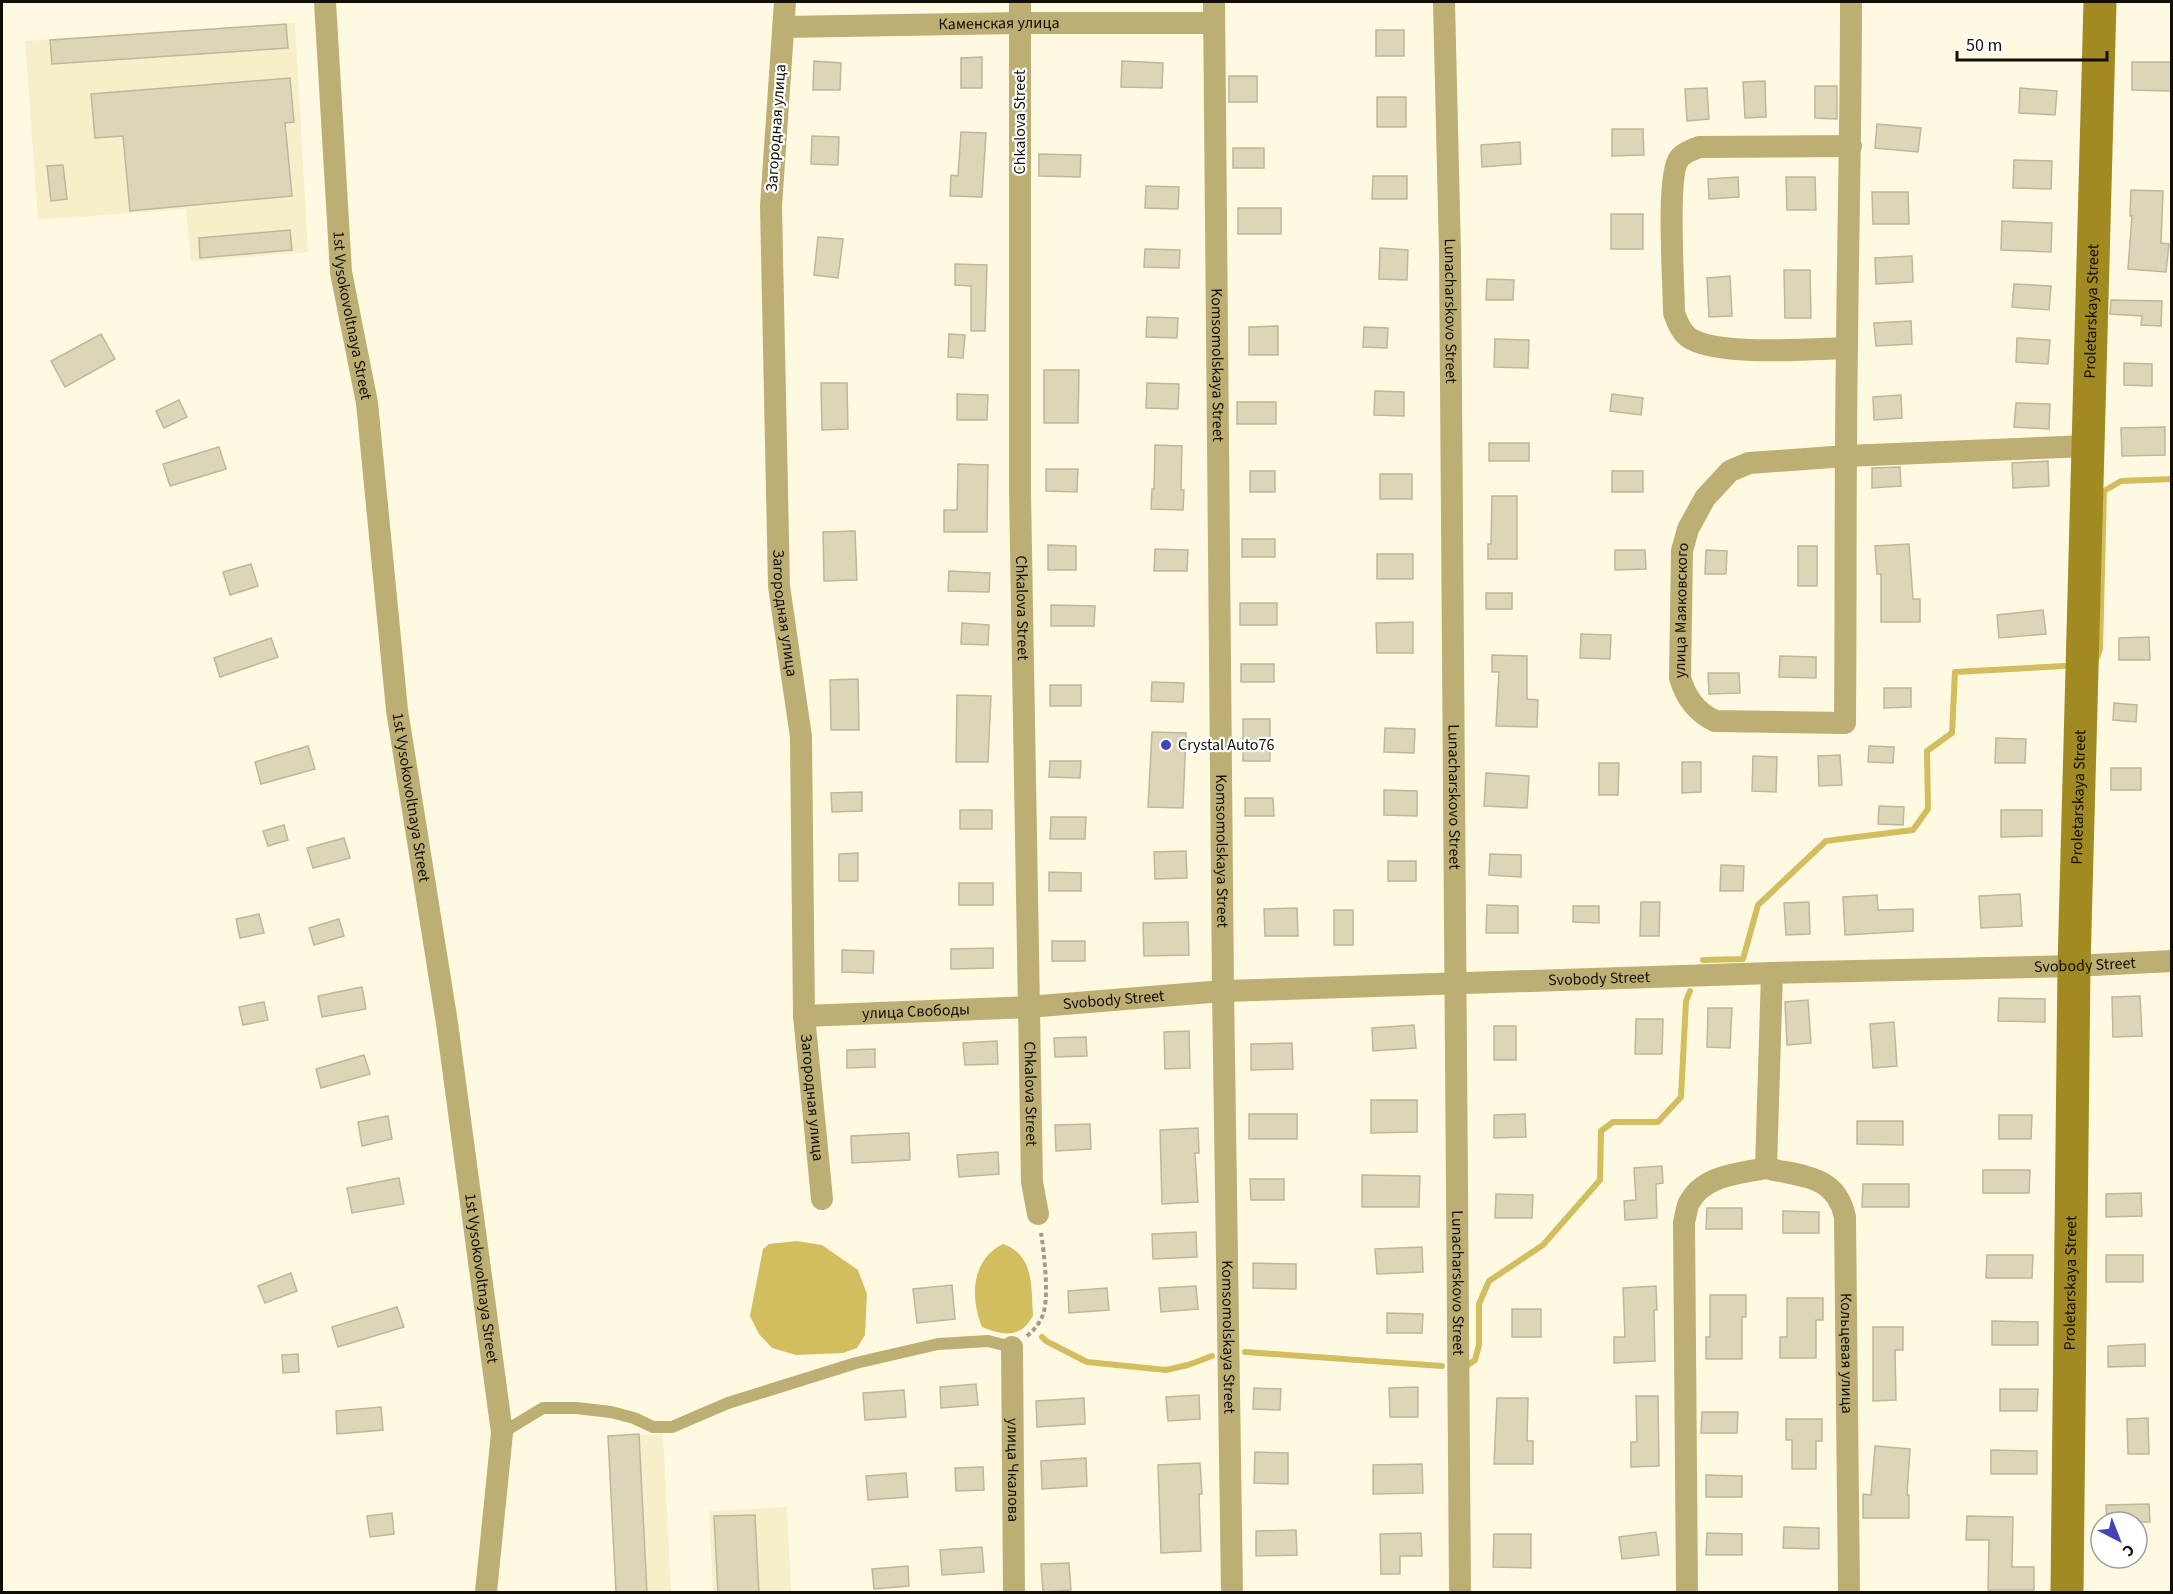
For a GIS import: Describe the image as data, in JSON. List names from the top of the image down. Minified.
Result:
{"streets":{"main road":["Proletarskaya Street"],"street":["Каменская улица","Chkalova Street","Загородная улица","Lunacharskovo Street","1st Vysokovoltnaya Street","Komsomolskaya Street","улица Маяковского","Svobody Street","улица Свободы","Кольцевая улица","улица Чкалова"]},"crossings":[["Каменская улица","Chkalova Street"],["Каменская улица","Загородная улица"],["Каменская улица","Komsomolskaya Street"],["Chkalova Street","Svobody Street"],["Chkalova Street","улица Свободы"],["Загородная улица","улица Свободы"],["Lunacharskovo Street","Svobody Street"],["Proletarskaya Street","улица Маяковского"],["Proletarskaya Street","Svobody Street"],["Komsomolskaya Street","Svobody Street"],["Svobody Street","улица Свободы"]],"places":["Crystal Auto76"],"scale_bar":"50 m","north":"bottom right"}
